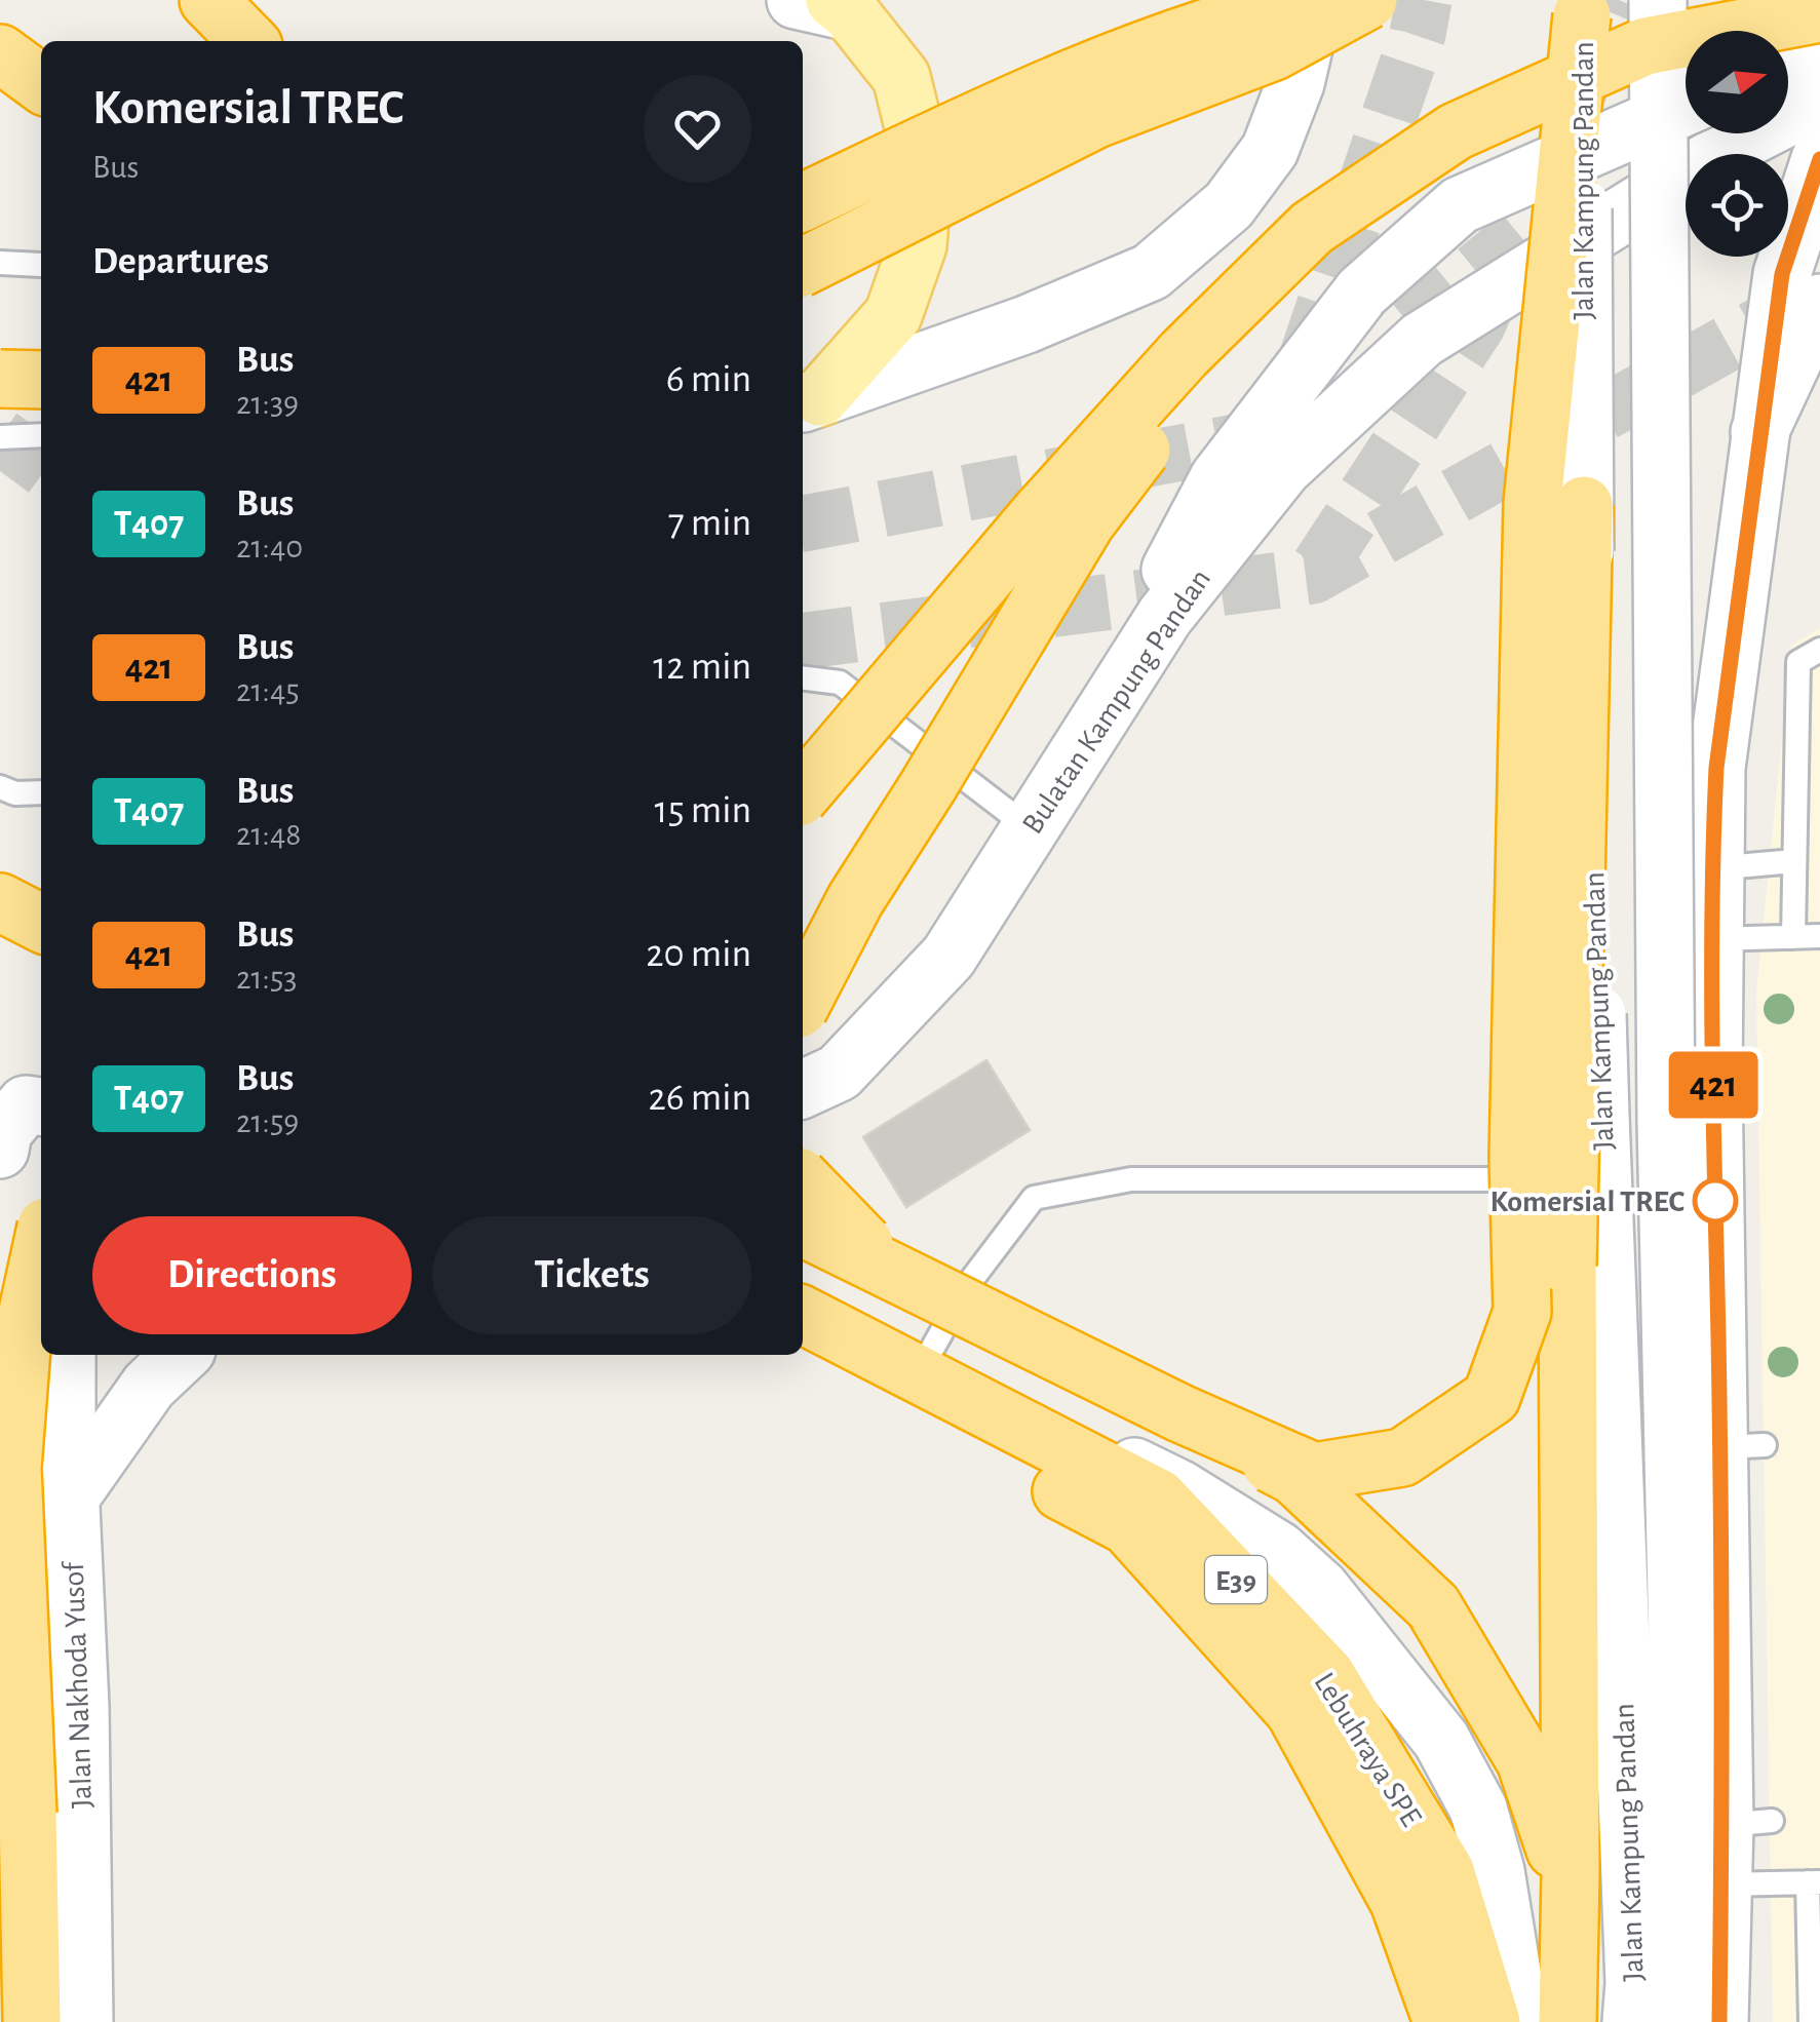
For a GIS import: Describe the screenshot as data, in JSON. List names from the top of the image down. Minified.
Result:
{"streets":{"highway":["E39","Lebuhraya SPE"],"main road":["Jalan Kampung Pandan","Bulatan Kampung Pandan","Jalan Nakhoda Yusof"]},"places":["Komersial TREC"],"lines":["bus line 421"],"north":"right","page":{"on_map":"421","heading":[["Komersial TREC","Bus"],"Departures"],"list":[{"mark":"421","name":"Bus","note":"21:39","value":"6 min"},{"mark":"T407","name":"Bus","note":"21:40","value":"7 min"},{"mark":"421","name":"Bus","note":"21:45","value":"12 min"},{"mark":"T407","name":"Bus","note":"21:48","value":"15 min"},{"mark":"421","name":"Bus","note":"21:53","value":"20 min"},{"mark":"T407","name":"Bus","note":"21:59","value":"26 min"}],"buttons":["Directions","Tickets"]}}
